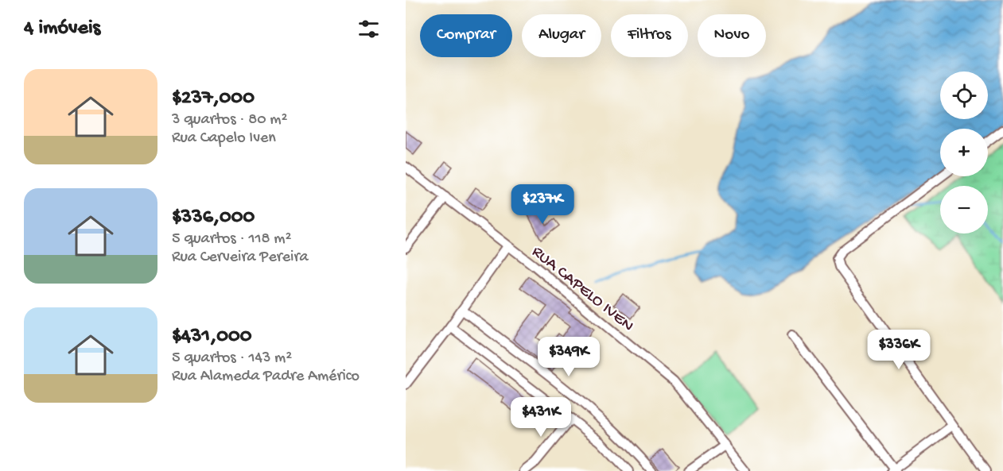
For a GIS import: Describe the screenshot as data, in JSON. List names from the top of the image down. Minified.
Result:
{"streets":{"street":["RUA CAPELO IVEN"]},"page":{"heading":"4 imóveis","chip":["Comprar","Alugar","Filtros","Novo"],"list":[{"name":"$237,000","note":"3 quartos · 80 m² · Rua Capelo Iven"},{"name":"$336,000","note":"5 quartos · 118 m² · Rua Cerveira Pereira"},{"name":"$431,000","note":"5 quartos · 143 m² · Rua Alameda Padre Américo"}],"map_buttons":["+","−"],"price":["$237K","$336K","$349K","$431K"]}}
